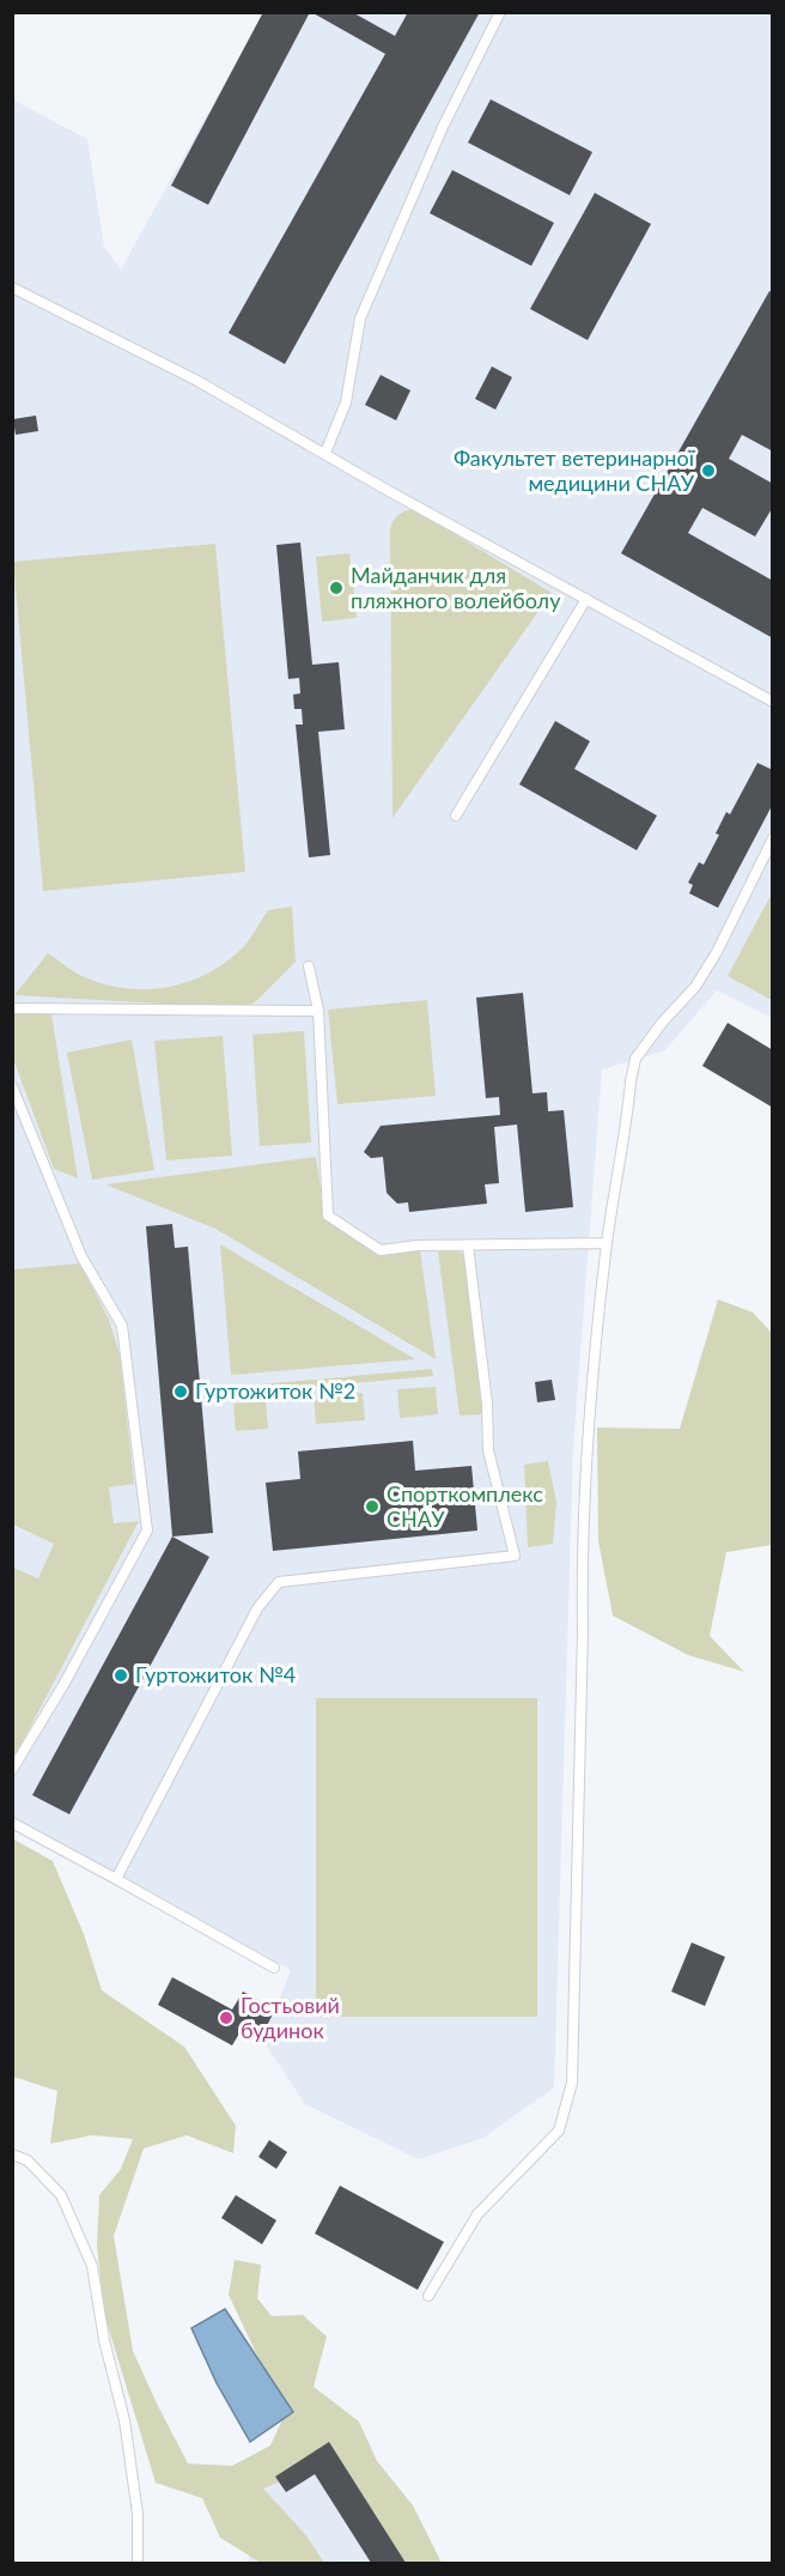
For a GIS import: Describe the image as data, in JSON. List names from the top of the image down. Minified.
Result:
{"places":["Факультет ветеринарної медицини СНАУ","Майданчик для пляжного волейболу","Гуртожиток №2","Спорткомплекс СНАУ","Гуртожиток №4","Гостьовий будинок"]}
